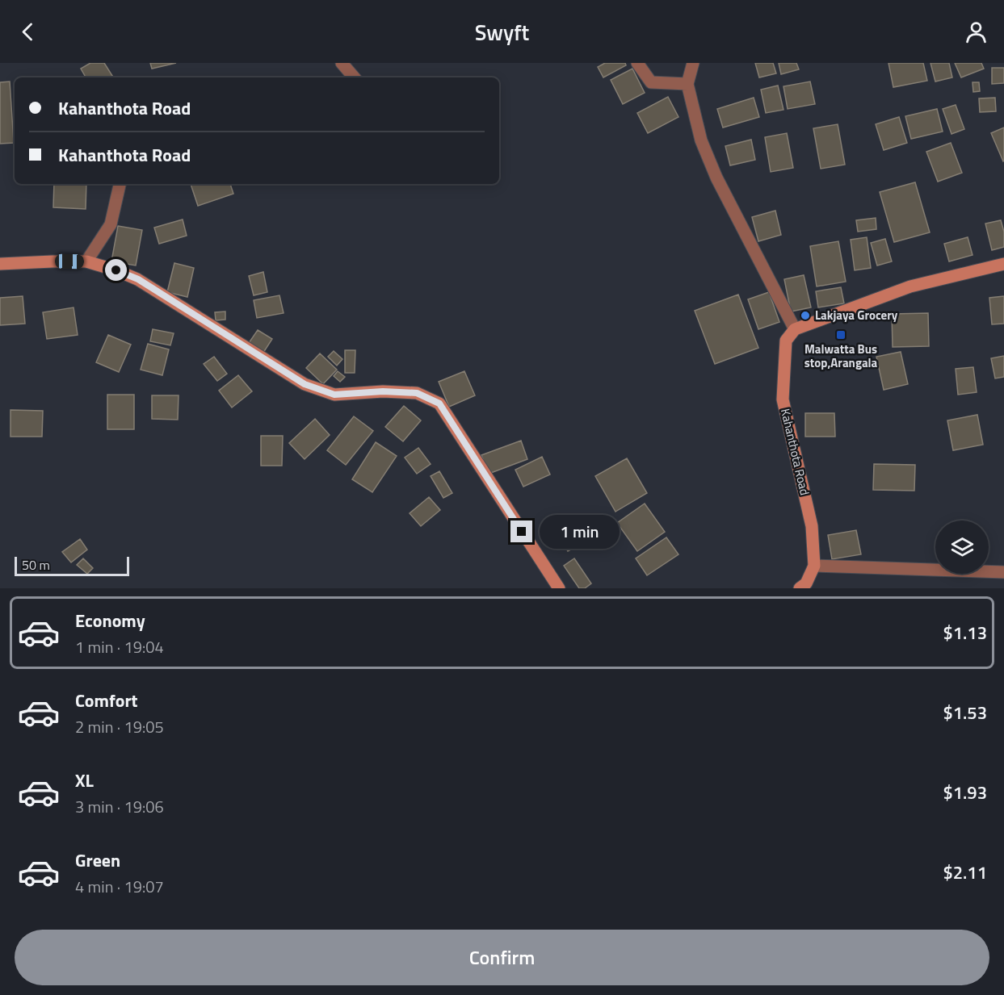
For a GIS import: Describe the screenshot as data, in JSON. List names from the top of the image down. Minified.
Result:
{"streets":{"main road":["Kahanthota Road"]},"places":{"other":["Lakjaya Grocery"],"transit":["Malwatta Bus stop,Arangala"]},"scale_bar":"50 m","page":{"header":"Swyft","banner":["Kahanthota Road","Kahanthota Road"],"bubble":"1 min","scale":"50 m","list":[{"name":"Economy","note":"1 min · 19:04","value":"$1.13"},{"name":"Comfort","note":"2 min · 19:05","value":"$1.53"},{"name":"XL","note":"3 min · 19:06","value":"$1.93"},{"name":"Green","note":"4 min · 19:07","value":"$2.11"}],"buttons":"Confirm"}}
